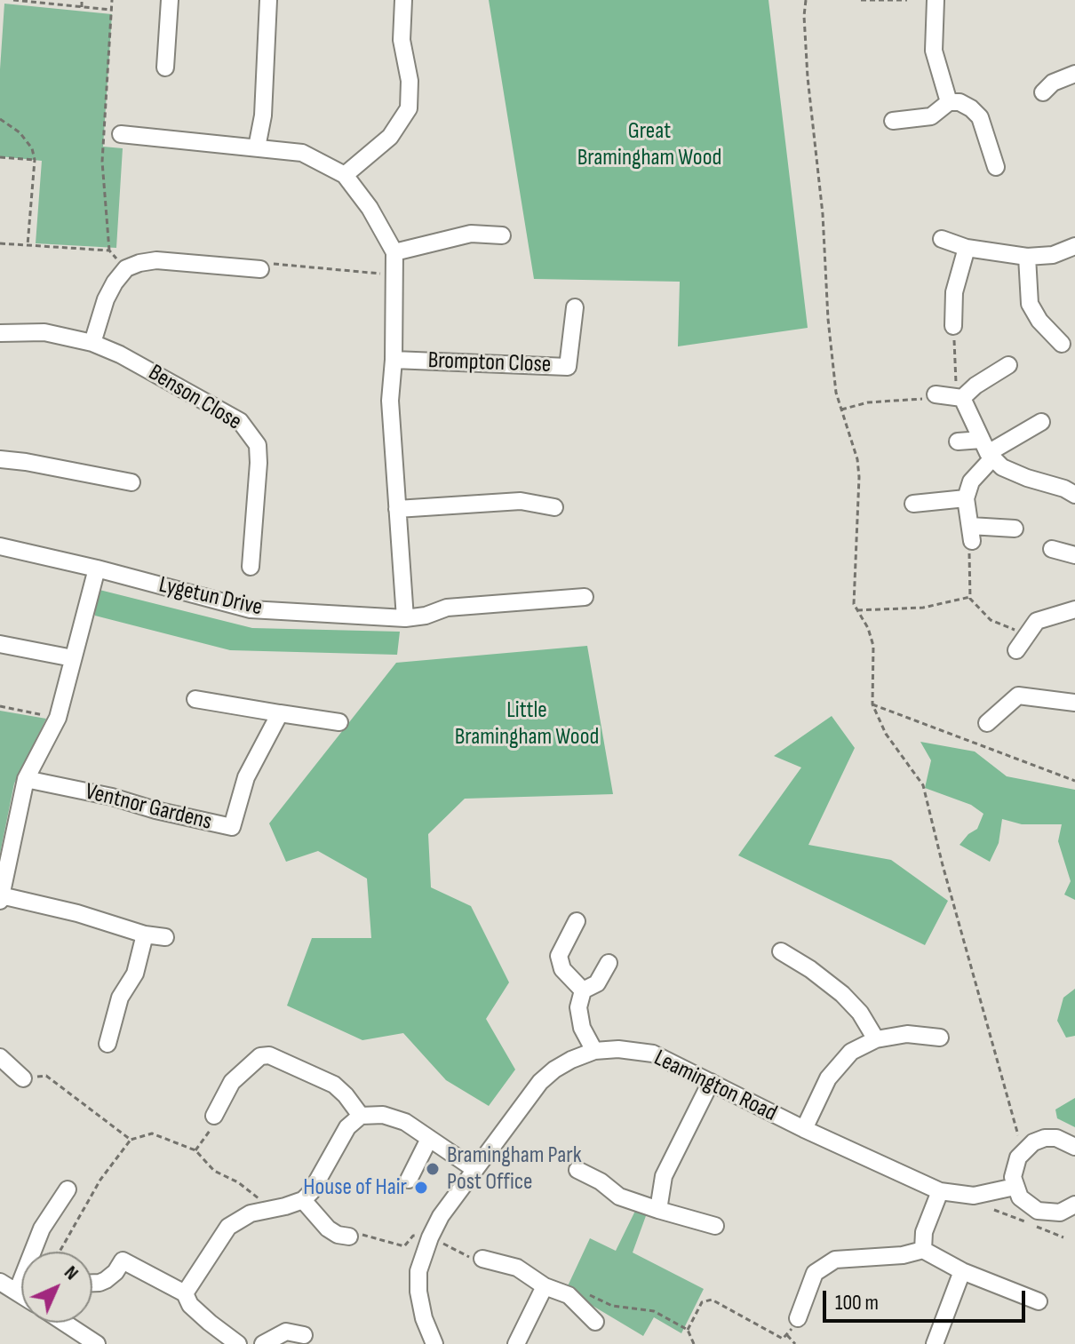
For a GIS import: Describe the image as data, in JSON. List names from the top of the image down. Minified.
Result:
{"streets":{"street":["Brompton Close","Benson Close","Lygetun Drive","Ventnor Gardens","Leamington Road"]},"crossings":[["Brompton Close","Lygetun Drive"]],"parks":["Great Bramingham Wood","Little Bramingham Wood"],"places":["Bramingham Park Post Office","House of Hair"],"scale_bar":"100 m","north":"top right"}
